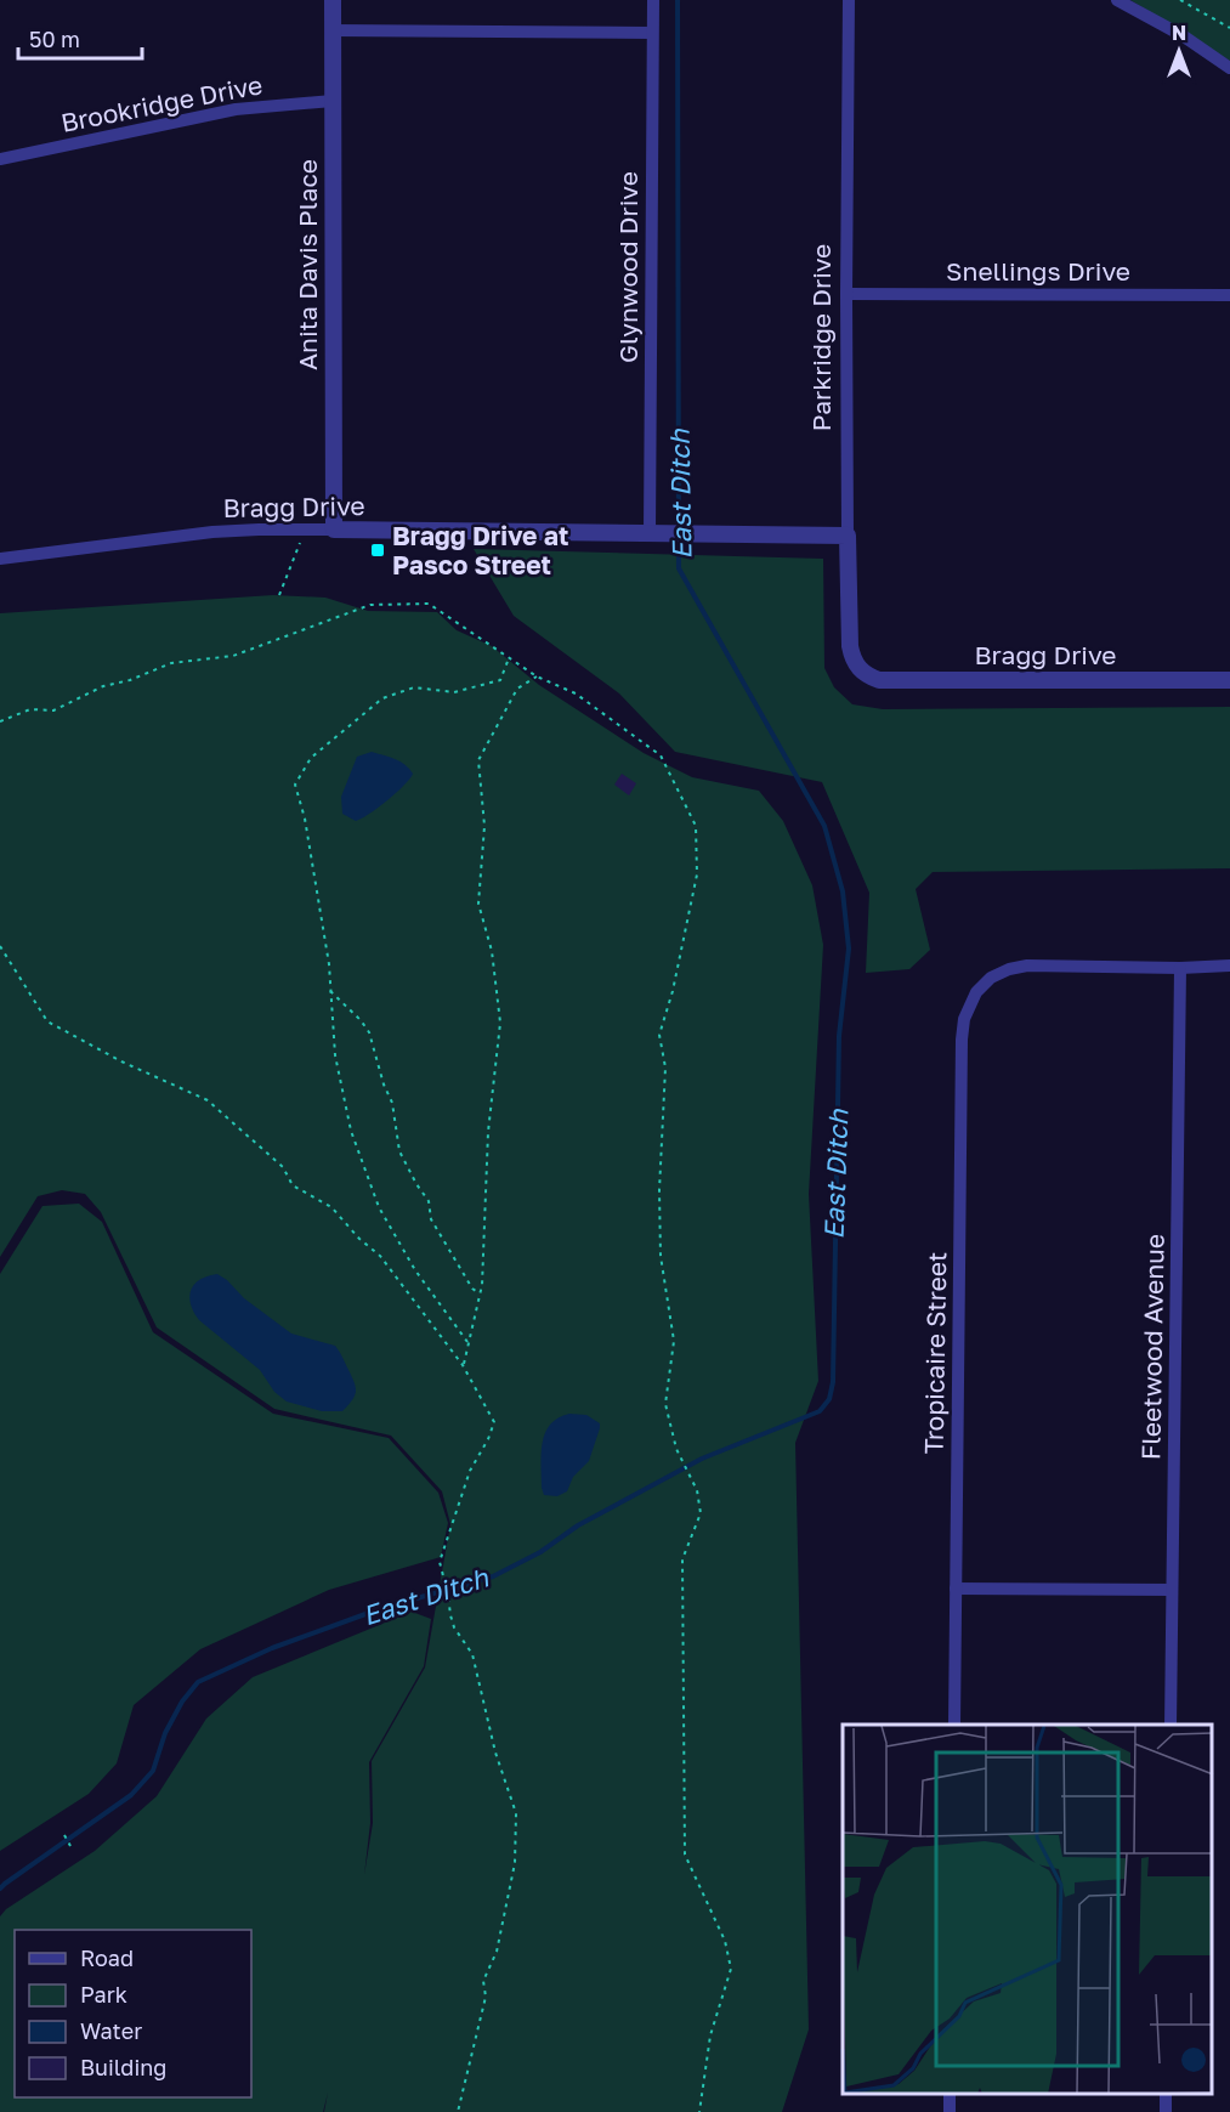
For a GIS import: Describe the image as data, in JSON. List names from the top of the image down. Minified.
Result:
{"streets":{"street":["Brookridge Drive","Anita Davis Place","Glynwood Drive","Snellings Drive","Parkridge Drive","Bragg Drive","Fleetwood Avenue","Tropicaire Street"]},"crossings":[["Brookridge Drive","Anita Davis Place"],["Anita Davis Place","Bragg Drive"],["Glynwood Drive","Bragg Drive"],["Snellings Drive","Parkridge Drive"],["Parkridge Drive","Bragg Drive"],["Fleetwood Avenue","Tropicaire Street"]],"water":["East Ditch"],"places":{"transit":["Bragg Drive at Pasco Street"]},"legend":["Road","Park","Water","Building"],"scale_bar":"50 m","north":"top"}
